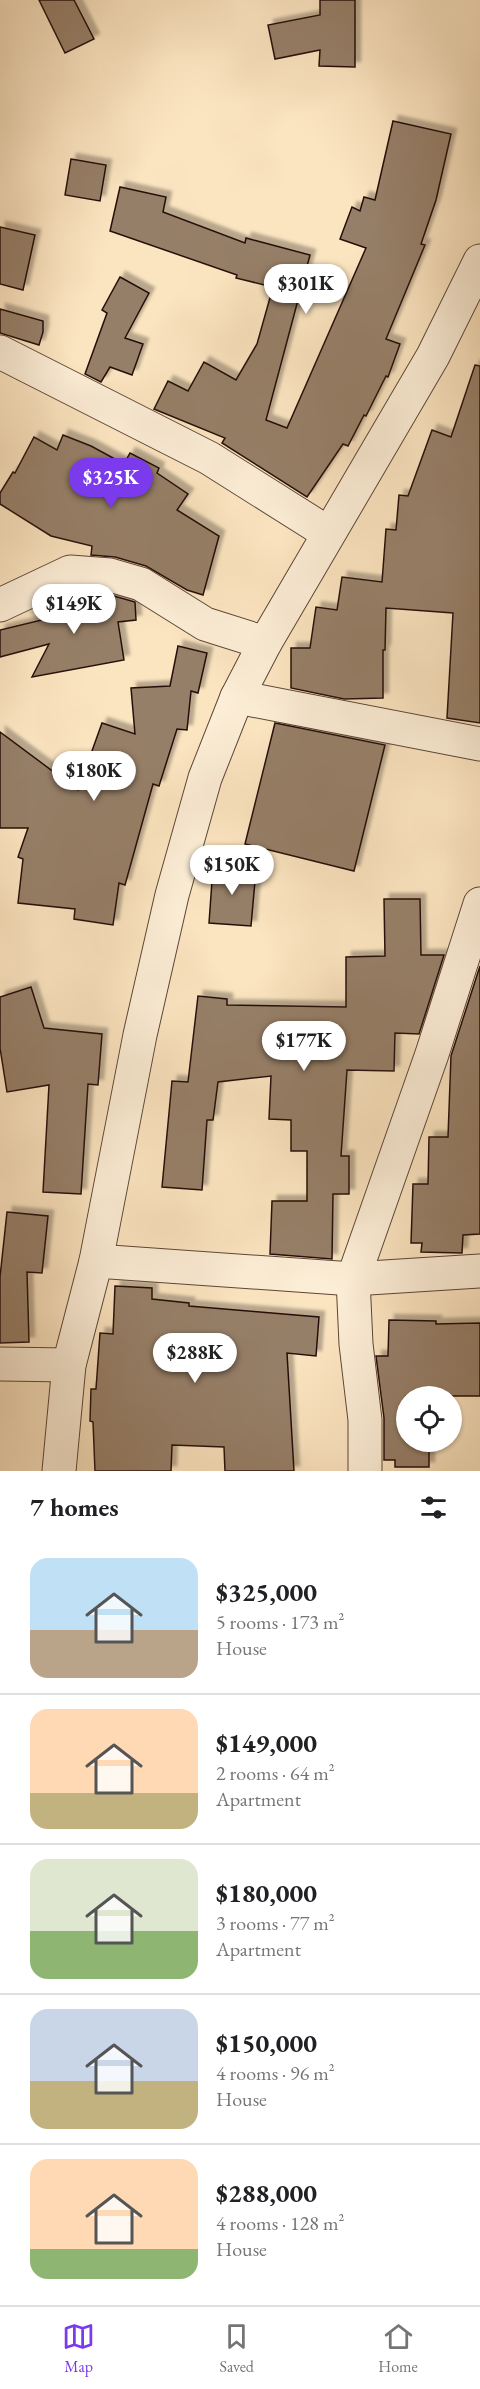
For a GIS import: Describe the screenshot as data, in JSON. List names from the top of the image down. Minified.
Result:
{"page":{"price":["$301K","$325K","$149K","$180K","$150K","$177K","$288K"],"heading":"7 homes","list":[{"name":"$325,000","note":"5 rooms · 173 m² · House"},{"name":"$149,000","note":"2 rooms · 64 m² · Apartment"},{"name":"$180,000","note":"3 rooms · 77 m² · Apartment"},{"name":"$150,000","note":"4 rooms · 96 m² · House"},{"name":"$288,000","note":"4 rooms · 128 m² · House"}],"tabs":["Map","Saved","Home"]}}
